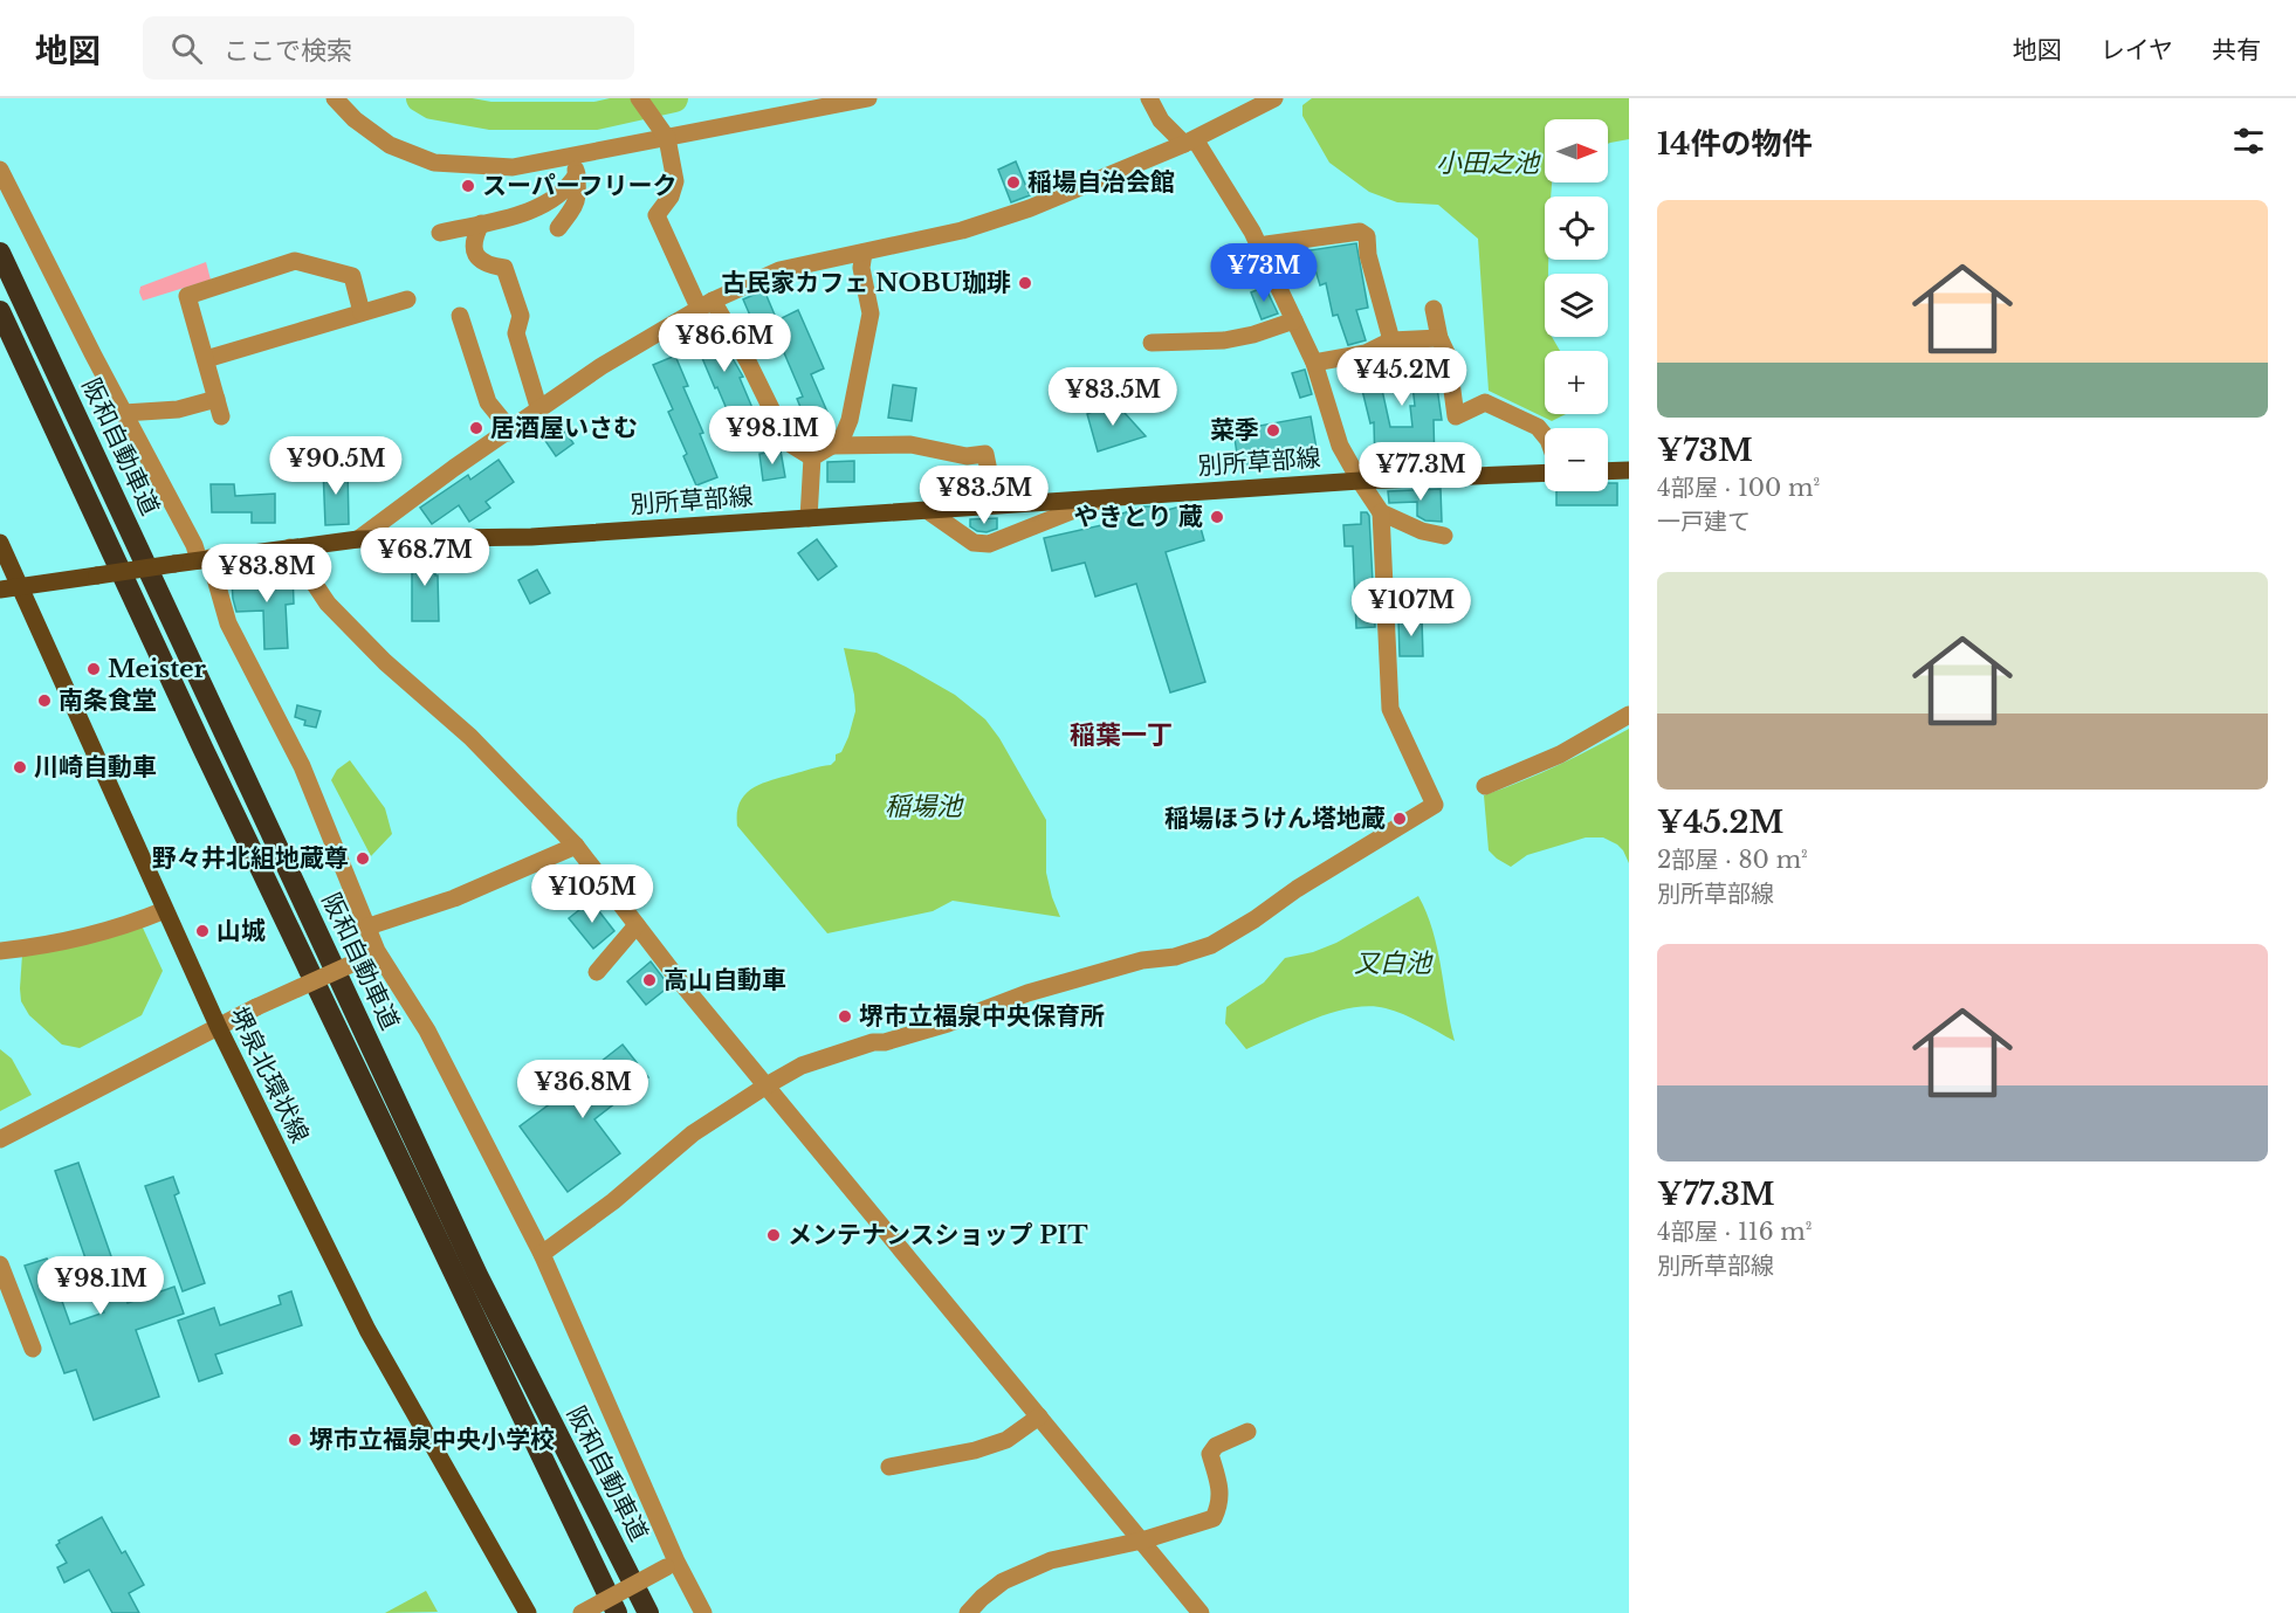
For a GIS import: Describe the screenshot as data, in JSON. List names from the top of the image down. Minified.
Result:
{"streets":{"highway":["阪和自動車道"],"main road":["別所草部線","堺泉北環状線"]},"crossings":[["別所草部線","堺泉北環状線"]],"districts":["稲葉一丁"],"water":["小田之池","稲場池","又白池"],"places":["稲場自治会館","スーパーフリーク","古民家カフェ NOBU珈琲","居酒屋いさむ","菜季","やきとり 蔵","Meister","南条食堂","川崎自動車","稲場ほうけん塔地蔵","野々井北組地蔵尊","山城","高山自動車","堺市立福泉中央保育所","メンテナンスショップ PIT","堺市立福泉中央小学校"],"north":"right","page":{"header":"地図","search":"ここで検索","nav":["地図","レイヤ","共有"],"heading":"14件の物件","map_buttons":["+","−"],"list":[{"name":"¥73M","note":"4部屋 · 100 m² · 一戸建て"},{"name":"¥45.2M","note":"2部屋 · 80 m² · 別所草部線"},{"name":"¥77.3M","note":"4部屋 · 116 m² · 別所草部線"}],"price":["¥73M","¥86.6M","¥45.2M","¥83.5M","¥98.1M","¥90.5M","¥77.3M","¥83.5M","¥68.7M","¥83.8M","¥107M","¥105M","¥36.8M","¥98.1M"]}}
